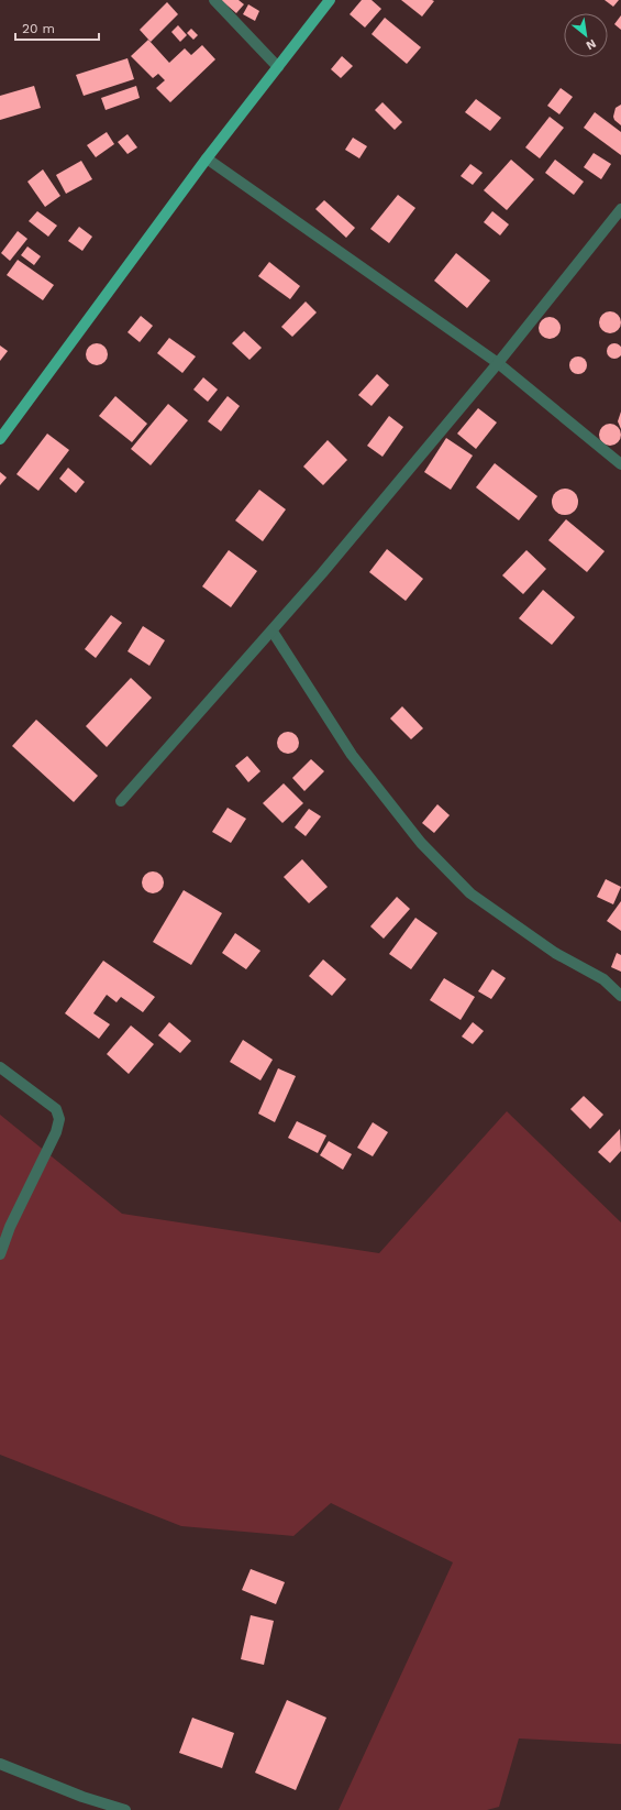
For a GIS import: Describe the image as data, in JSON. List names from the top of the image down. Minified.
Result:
{"scale_bar":"20 m","north":"bottom right"}
